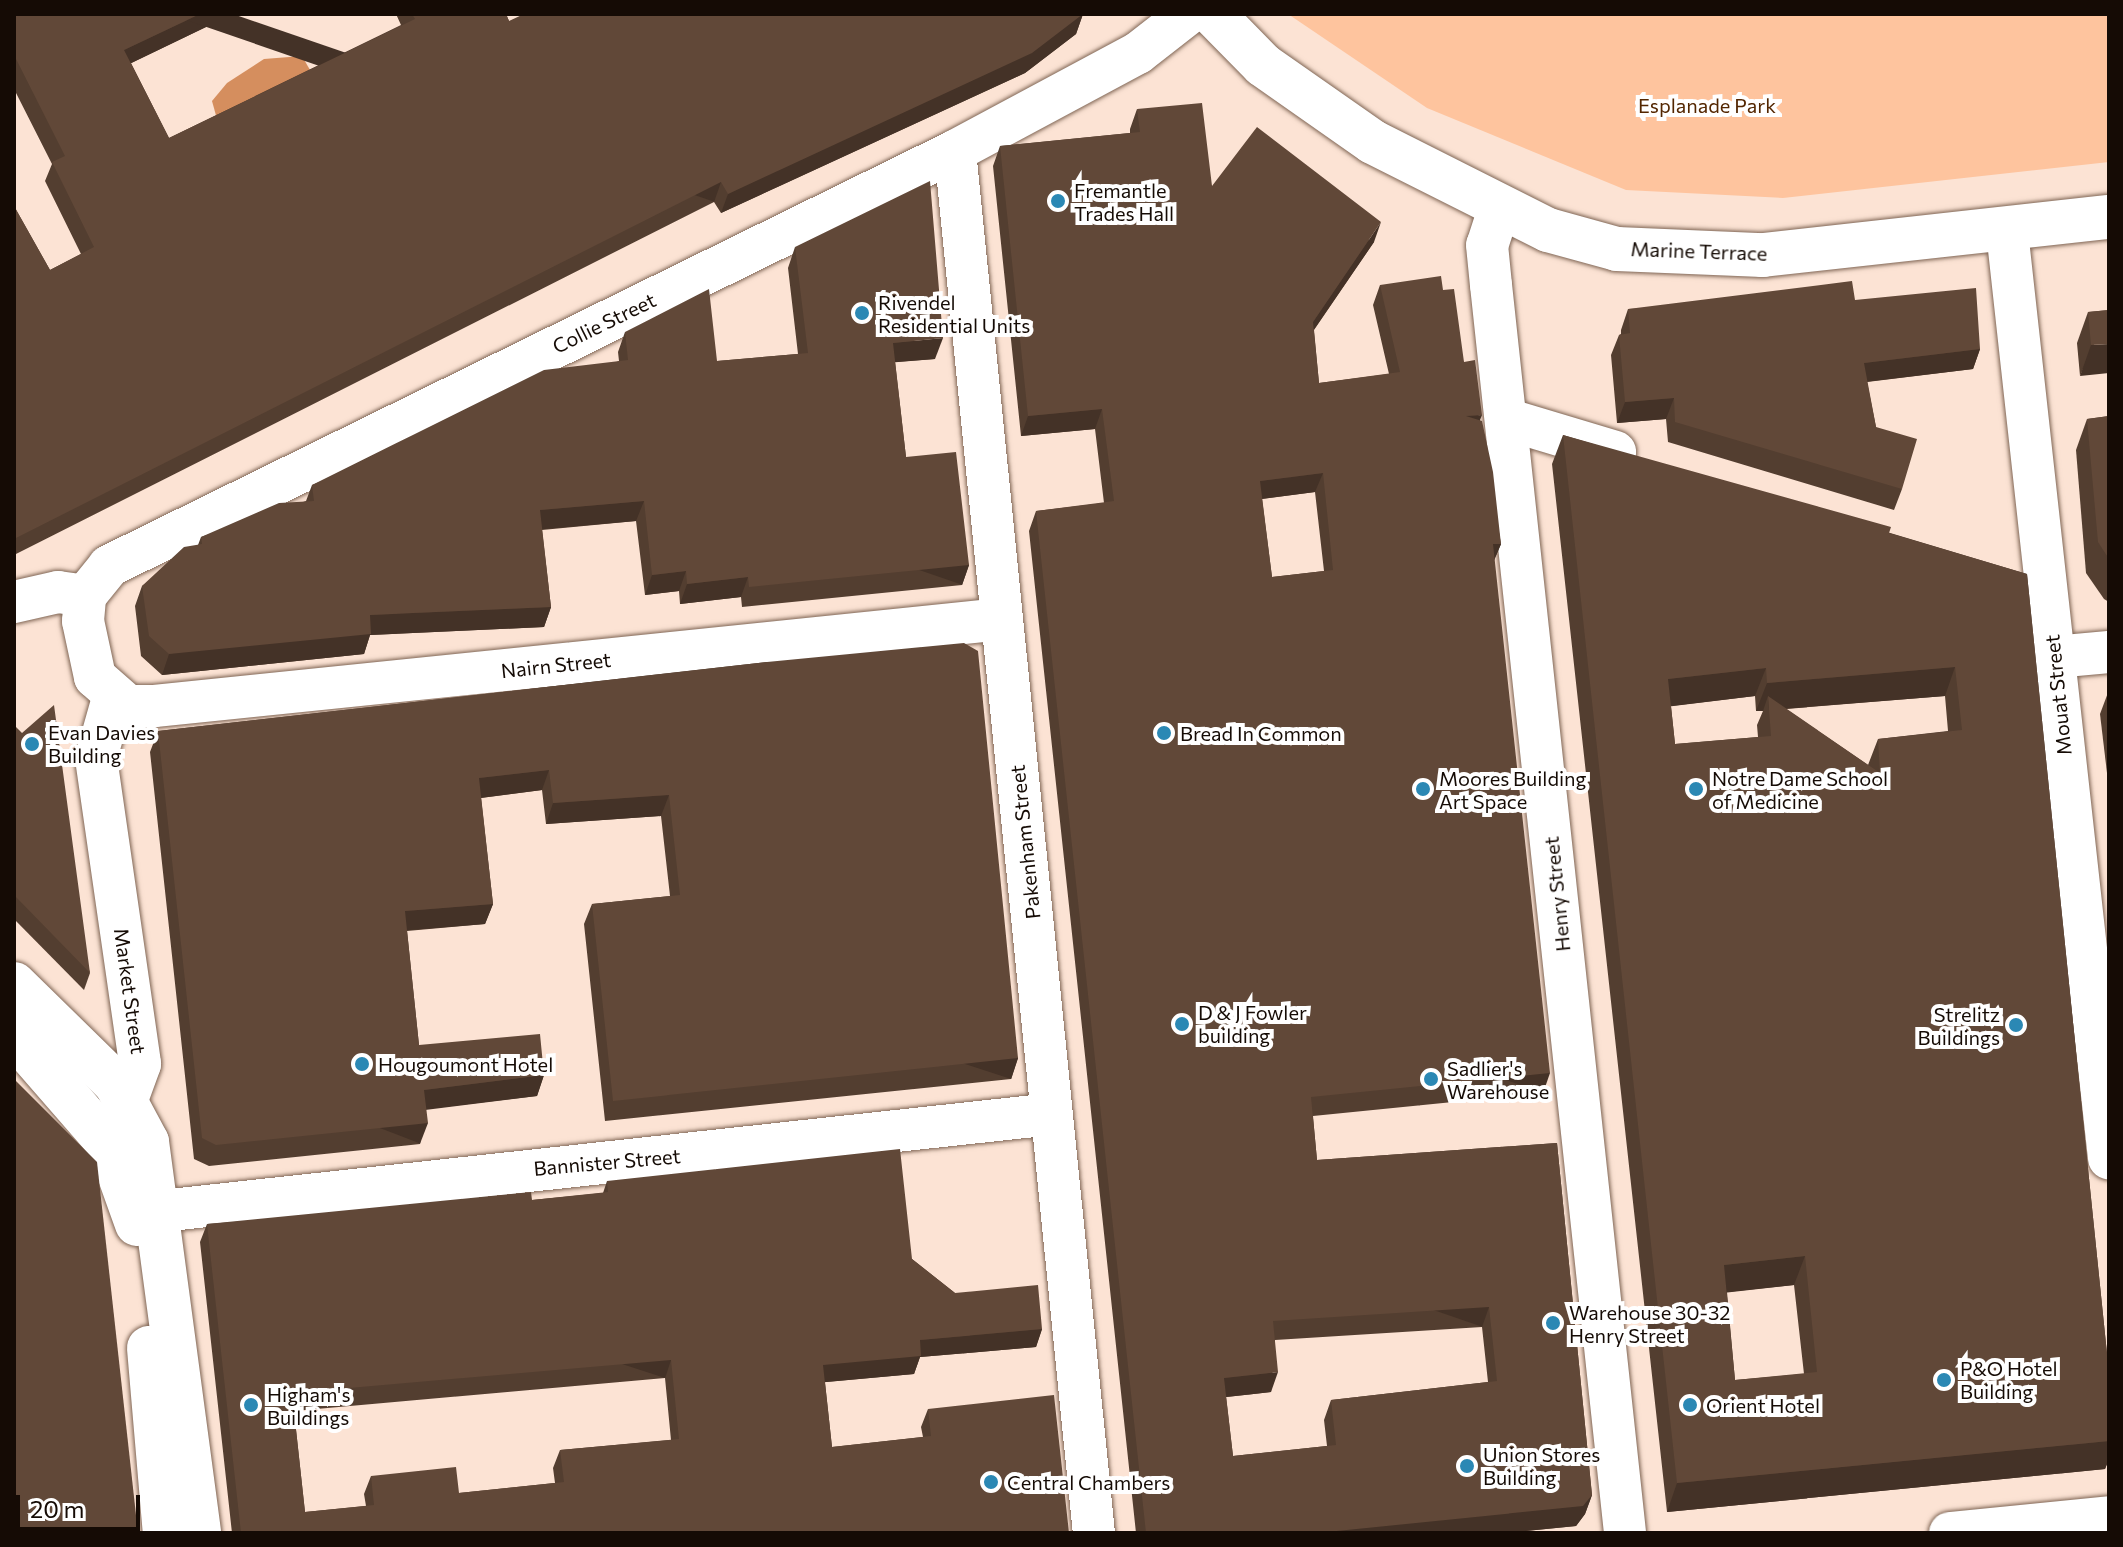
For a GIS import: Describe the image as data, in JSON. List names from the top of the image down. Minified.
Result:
{"streets":{"street":["Marine Terrace","Collie Street","Nairn Street","Mouat Street","Pakenham Street","Henry Street","Market Street","Bannister Street"]},"crossings":[["Marine Terrace","Mouat Street"],["Marine Terrace","Henry Street"],["Collie Street","Pakenham Street"],["Nairn Street","Pakenham Street"],["Nairn Street","Market Street"],["Pakenham Street","Bannister Street"]],"parks":["Esplanade Park"],"places":["Fremantle Trades Hall","Rivendel Residential Units","Bread In Common","Evan Davies Building","Moores Building Art Space","Notre Dame School of Medicine","D & J Fowler building","Strelitz Buildings","Hougoumont Hotel","Sadlier's Warehouse","Warehouse 30-32 Henry Street","P&O Hotel Building","Higham's Buildings","Orient Hotel","Union Stores Building","Central Chambers"],"scale_bar":"20 m"}
